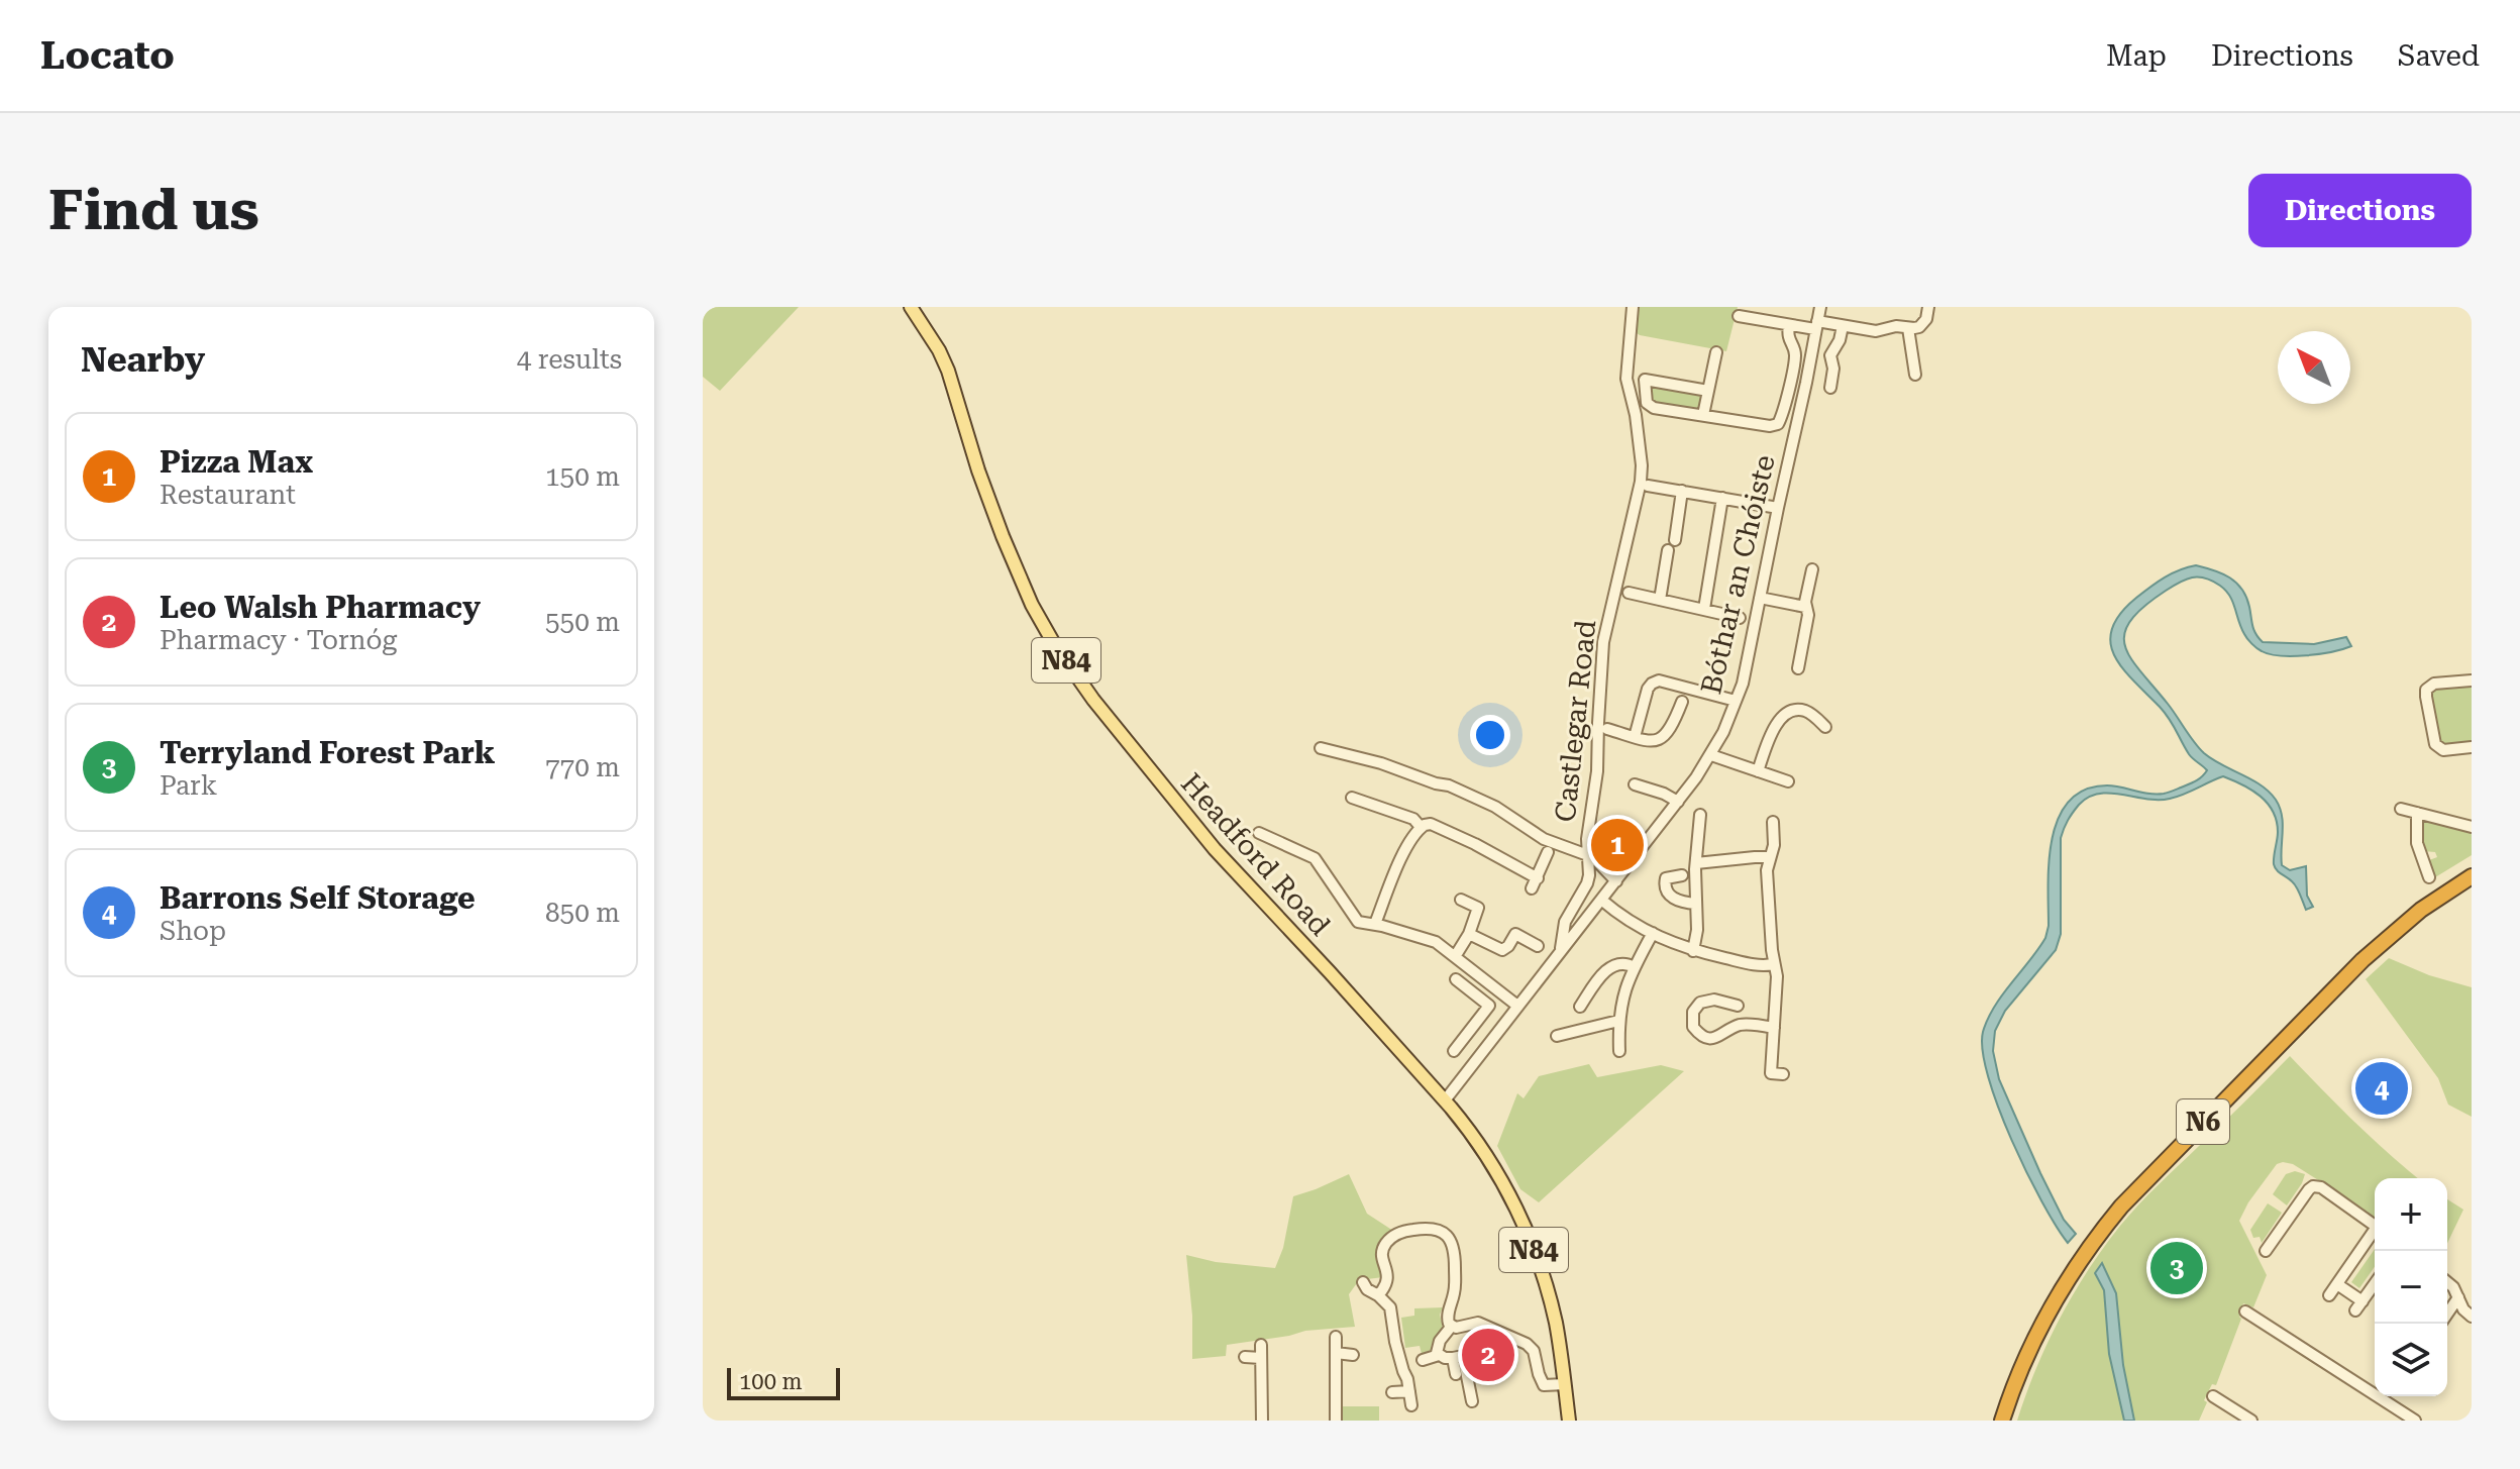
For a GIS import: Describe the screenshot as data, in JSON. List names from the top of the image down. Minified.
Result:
{"streets":{"highway":["N6"],"main road":["N84","Headford Road"],"street":["Bóthar an Chóiste","Castlegar Road"]},"crossings":[["Bóthar an Chóiste","Castlegar Road"],["Bóthar an Chóiste","Headford Road"]],"scale_bar":"100 m","north":"top left","page":{"header":"Locato","nav":["Map","Directions","Saved"],"buttons":"Directions","title":"Find us","heading":["Nearby","4 results"],"list":[{"mark":"1","name":"Pizza Max","note":"Restaurant","value":"150 m"},{"mark":"2","name":"Leo Walsh Pharmacy","note":"Pharmacy · Tornóg","value":"550 m"},{"mark":"3","name":"Terryland Forest Park","note":"Park","value":"770 m"},{"mark":"4","name":"Barrons Self Storage","note":"Shop","value":"850 m"}],"pins":["1","4","3","2"],"map_buttons":["+","−"],"scale":"100 m"}}
